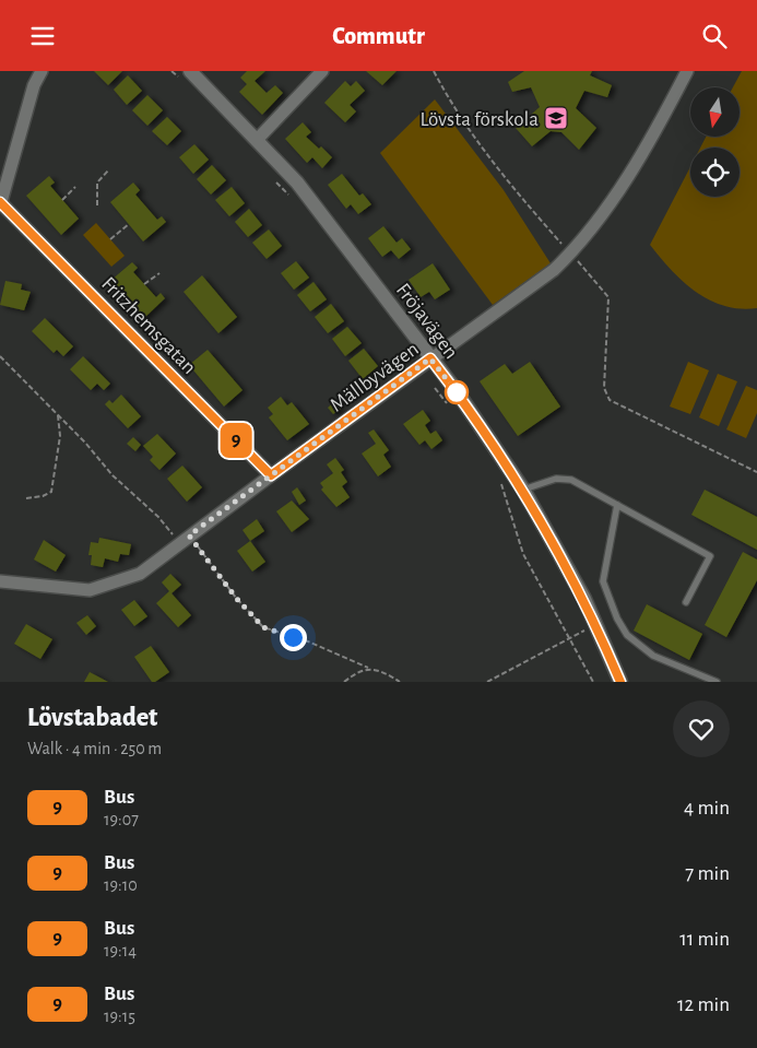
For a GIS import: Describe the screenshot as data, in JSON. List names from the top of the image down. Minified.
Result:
{"streets":{"street":["Fröjavägen","Fritzhemsgatan","Mällbyvägen"]},"crossings":[["Fröjavägen","Mällbyvägen"],["Fritzhemsgatan","Mällbyvägen"]],"places":{"school or university":["Lövsta förskola"]},"lines":["bus line 9"],"north":"bottom","page":{"header":"Commutr","on_map":"9","heading":["Lövstabadet","Walk · 4 min · 250 m"],"list":[{"mark":"9","name":"Bus","note":"19:07","value":"4 min"},{"mark":"9","name":"Bus","note":"19:10","value":"7 min"},{"mark":"9","name":"Bus","note":"19:14","value":"11 min"},{"mark":"9","name":"Bus","note":"19:15","value":"12 min"}]}}
